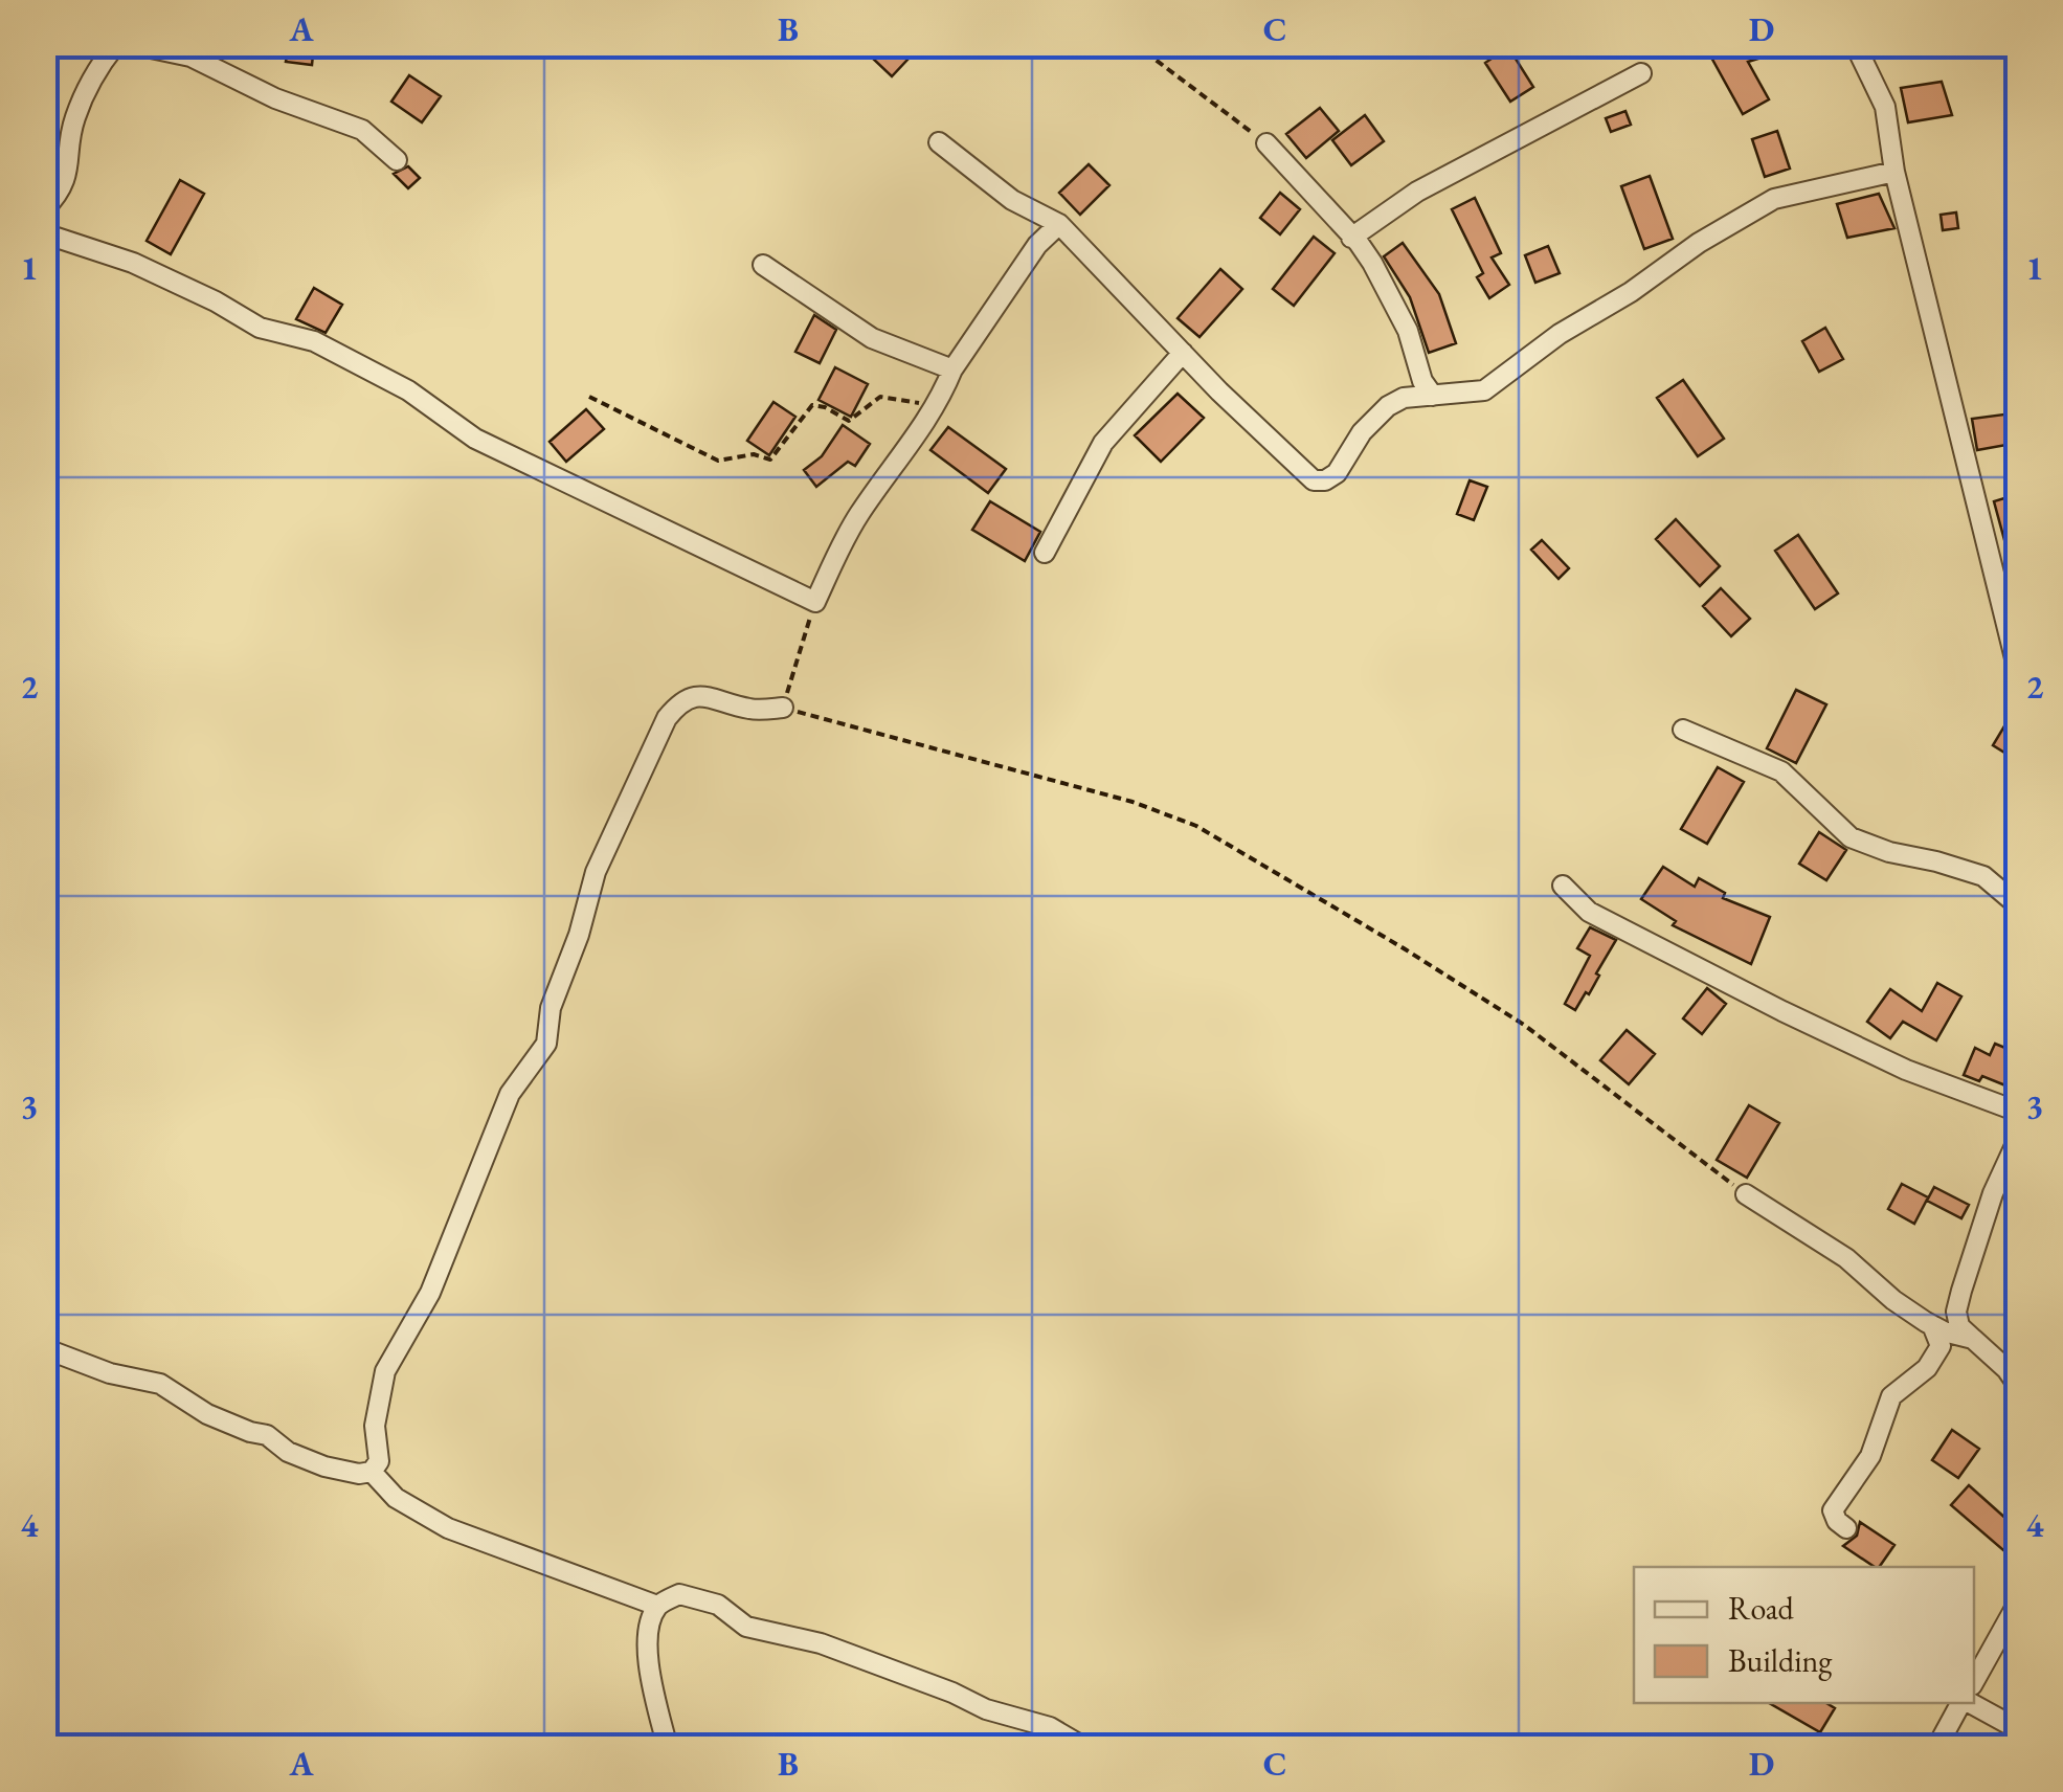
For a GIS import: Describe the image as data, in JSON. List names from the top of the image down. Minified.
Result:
{"legend":["Road","Building"],"grid":{"columns":["A","B","C","D"],"rows":["1","2","3","4"]}}
